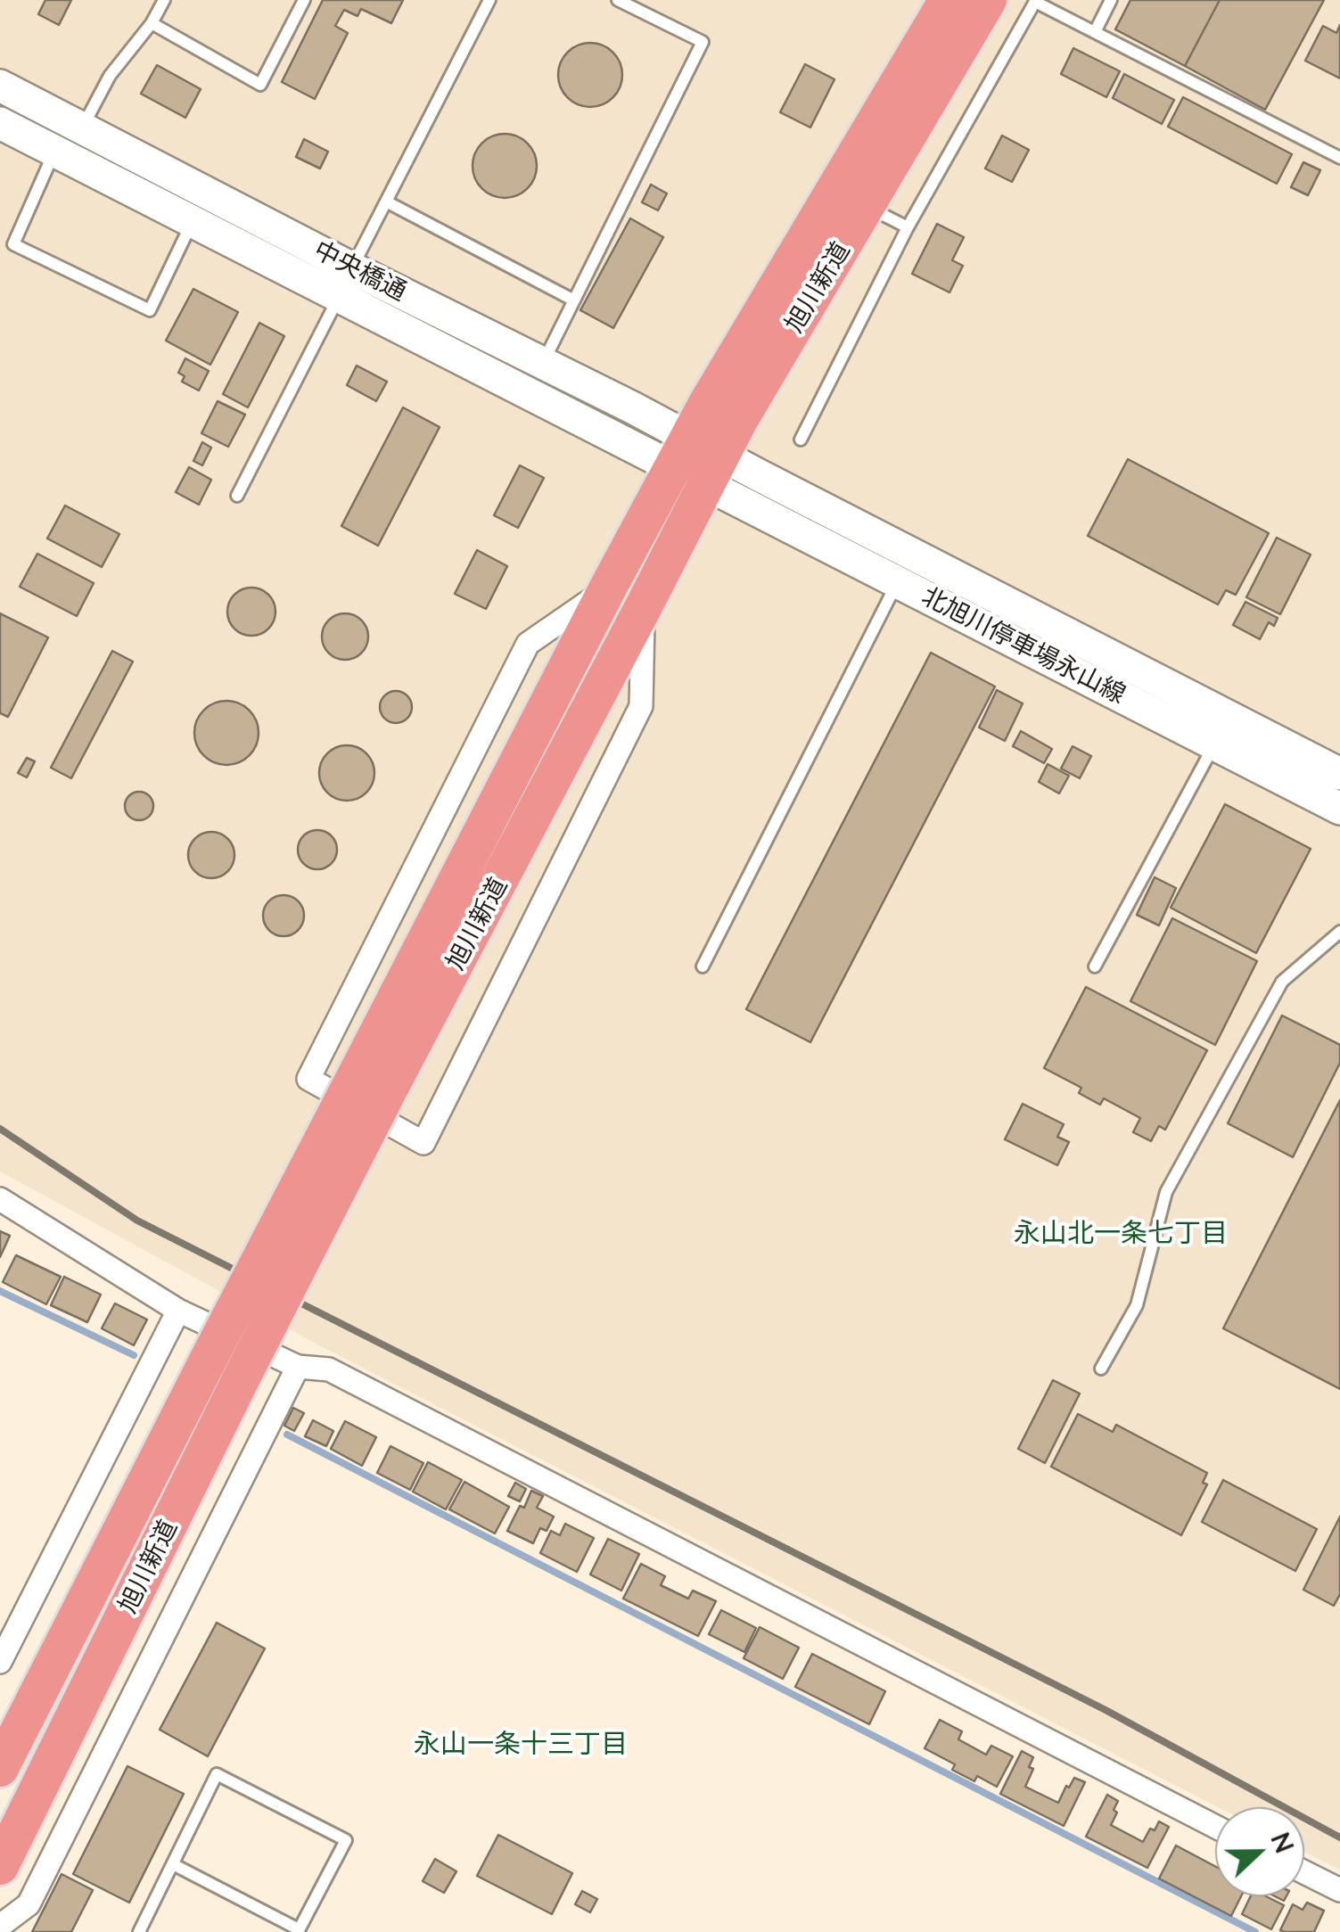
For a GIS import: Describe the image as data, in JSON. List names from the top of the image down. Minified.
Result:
{"streets":{"highway":["旭川新道"],"main road":["中央橋通","北旭川停車場永山線"]},"crossings":[["中央橋通","旭川新道"],["中央橋通","北旭川停車場永山線"],["旭川新道","北旭川停車場永山線"]],"districts":["永山北一条七丁目","永山一条十三丁目"],"north":"right"}
